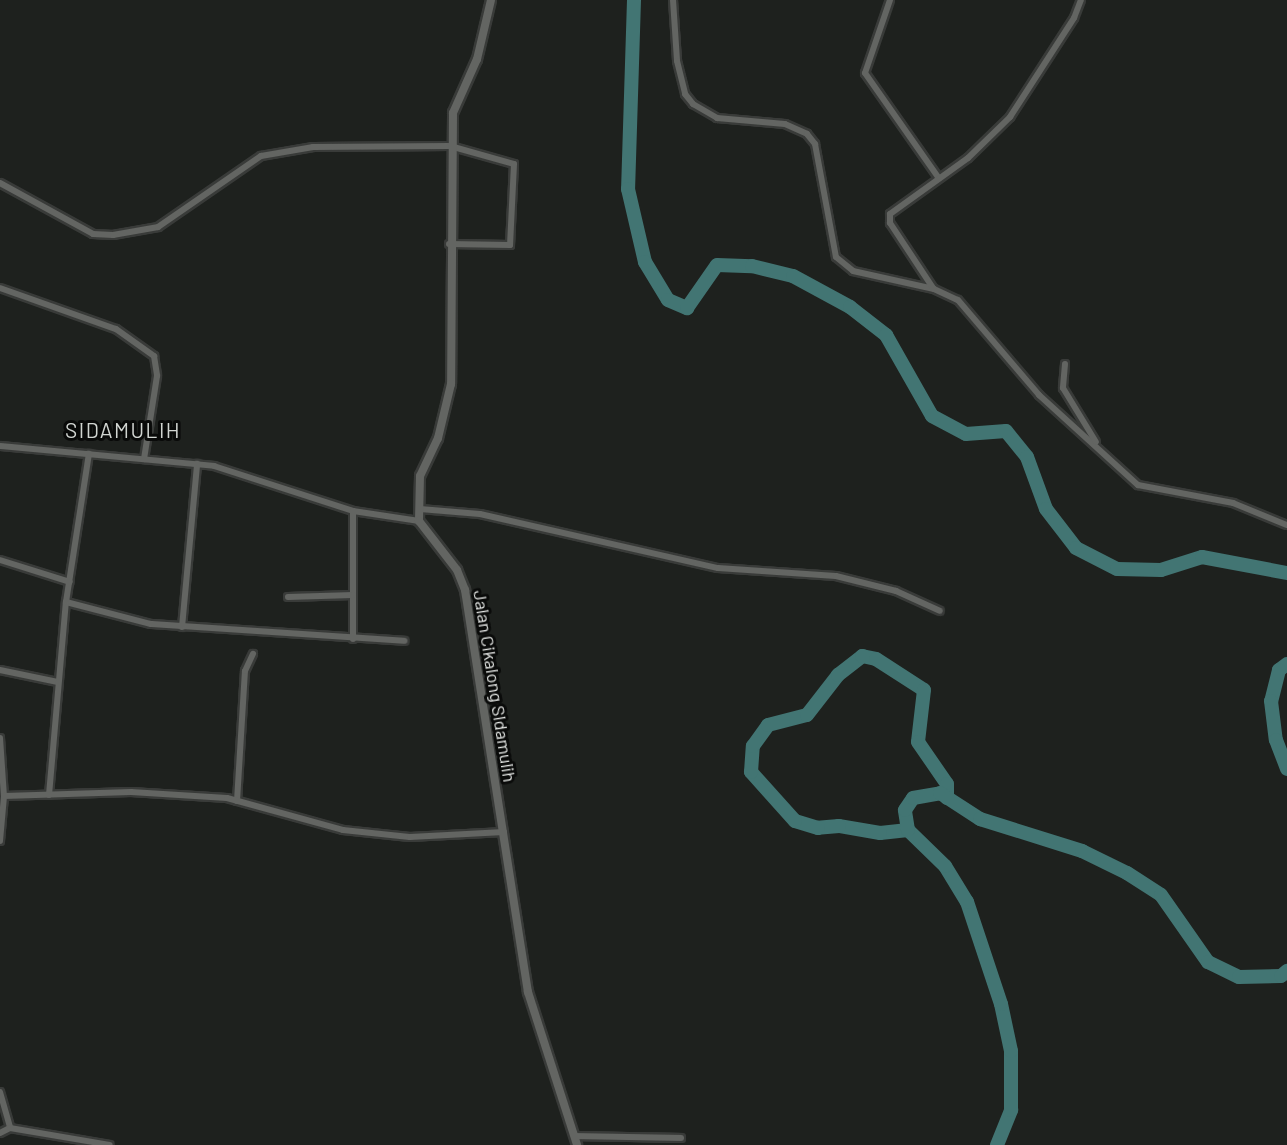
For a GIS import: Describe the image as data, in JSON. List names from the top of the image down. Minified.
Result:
{"streets":{"street":["Jalan Cikalong SIdamulih"]},"districts":["SIDAMULIH"]}
